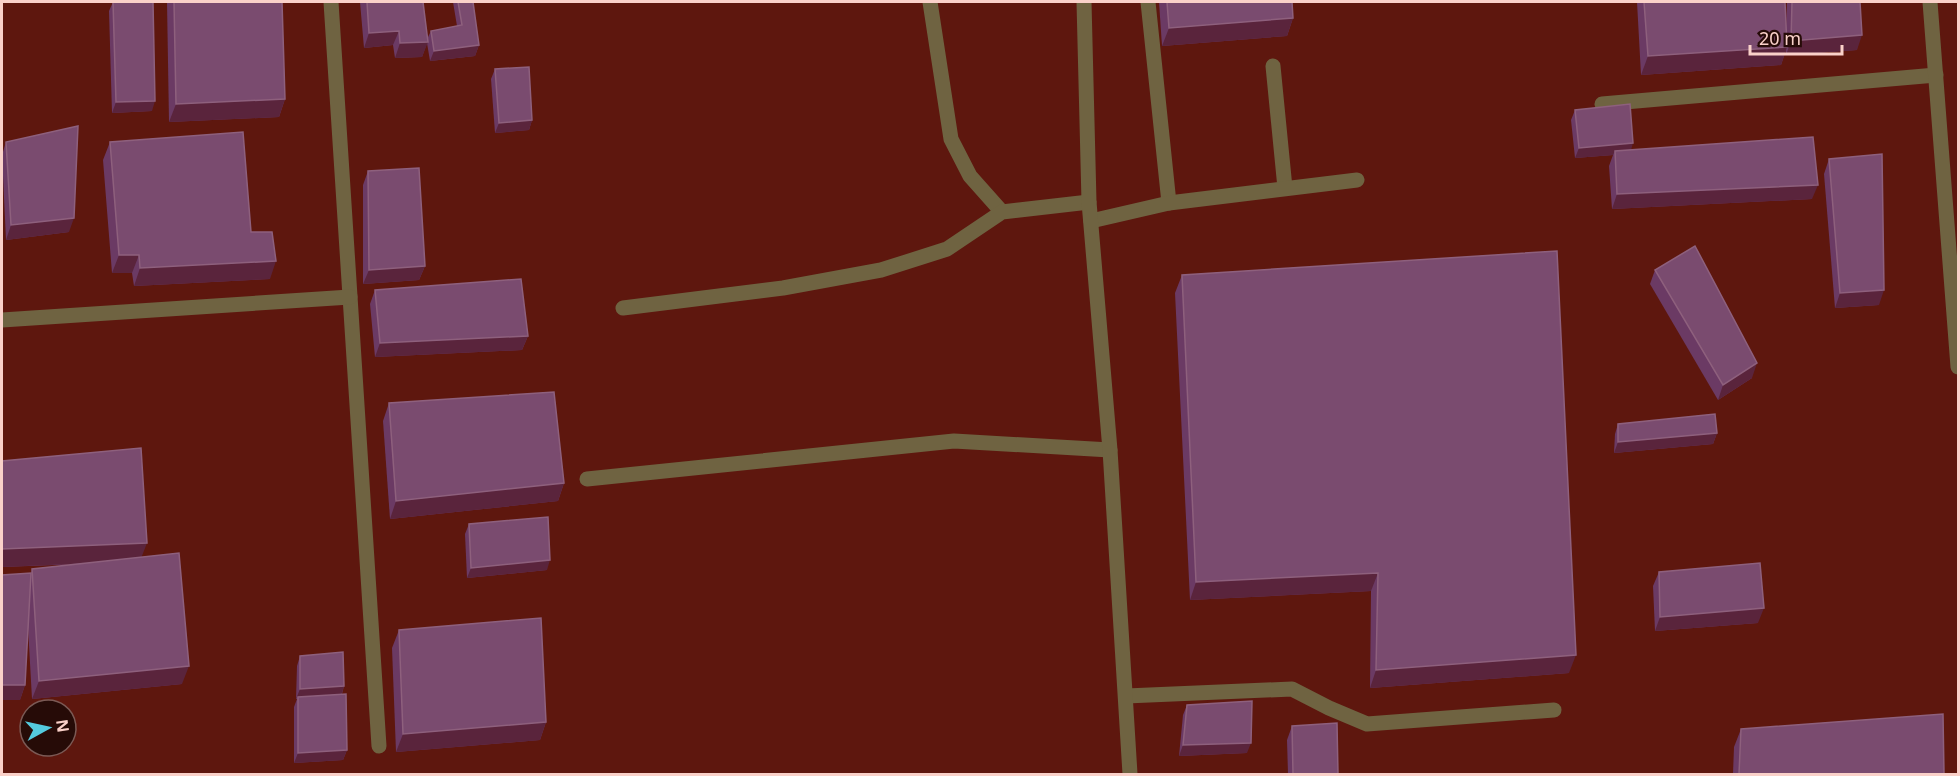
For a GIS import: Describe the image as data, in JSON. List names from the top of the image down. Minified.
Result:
{"scale_bar":"20 m","north":"right"}
